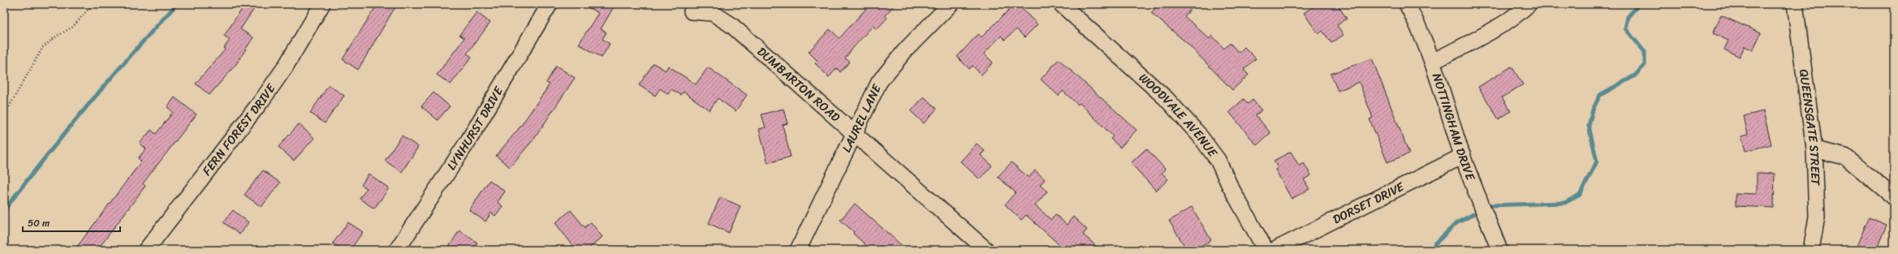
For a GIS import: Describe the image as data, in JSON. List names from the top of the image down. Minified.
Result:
{"streets":{"street":["DUMBARTON ROAD","WOODVALE AVENUE","LAUREL LANE","NOTTINGHAM DRIVE","QUEENSGATE STREET","LYNHURST DRIVE","FERN FOREST DRIVE","DORSET DRIVE"]},"crossings":[["DUMBARTON ROAD","LAUREL LANE"],["NOTTINGHAM DRIVE","DORSET DRIVE"]],"scale_bar":"50 m"}
